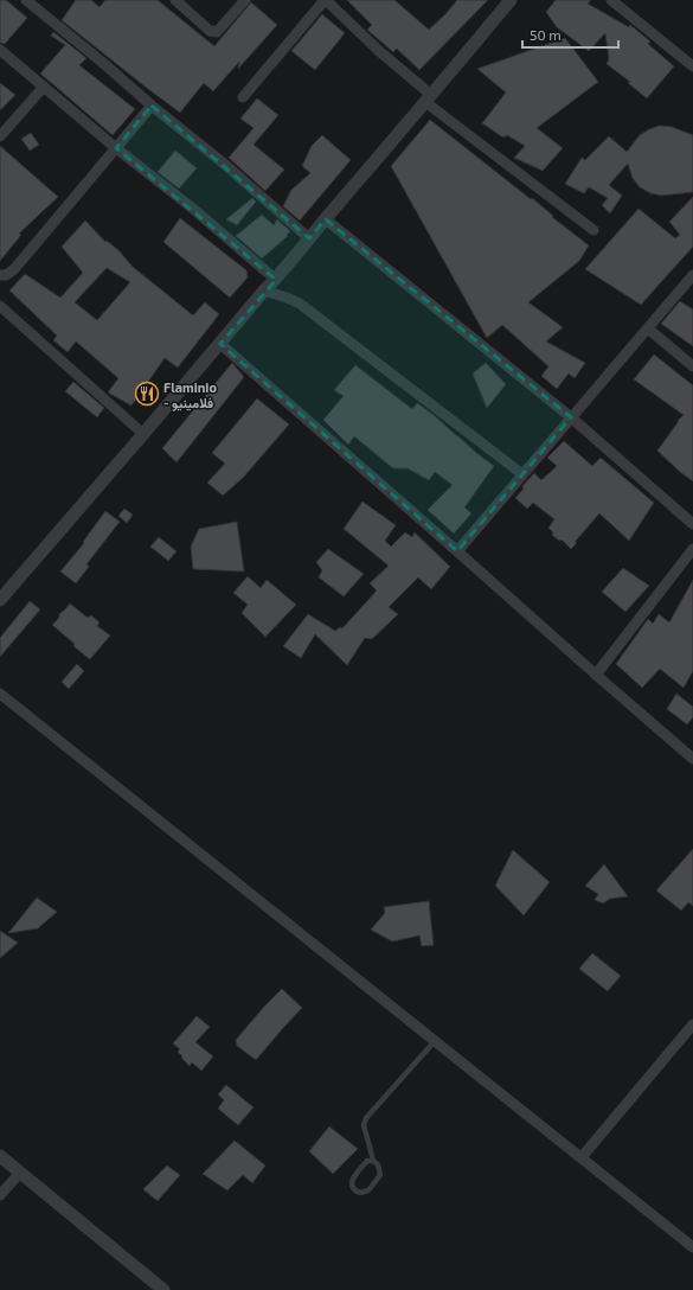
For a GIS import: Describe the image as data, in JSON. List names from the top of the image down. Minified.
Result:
{"places":{"restaurant":["Flaminio - فلامينيو"]},"scale_bar":"50 m"}
